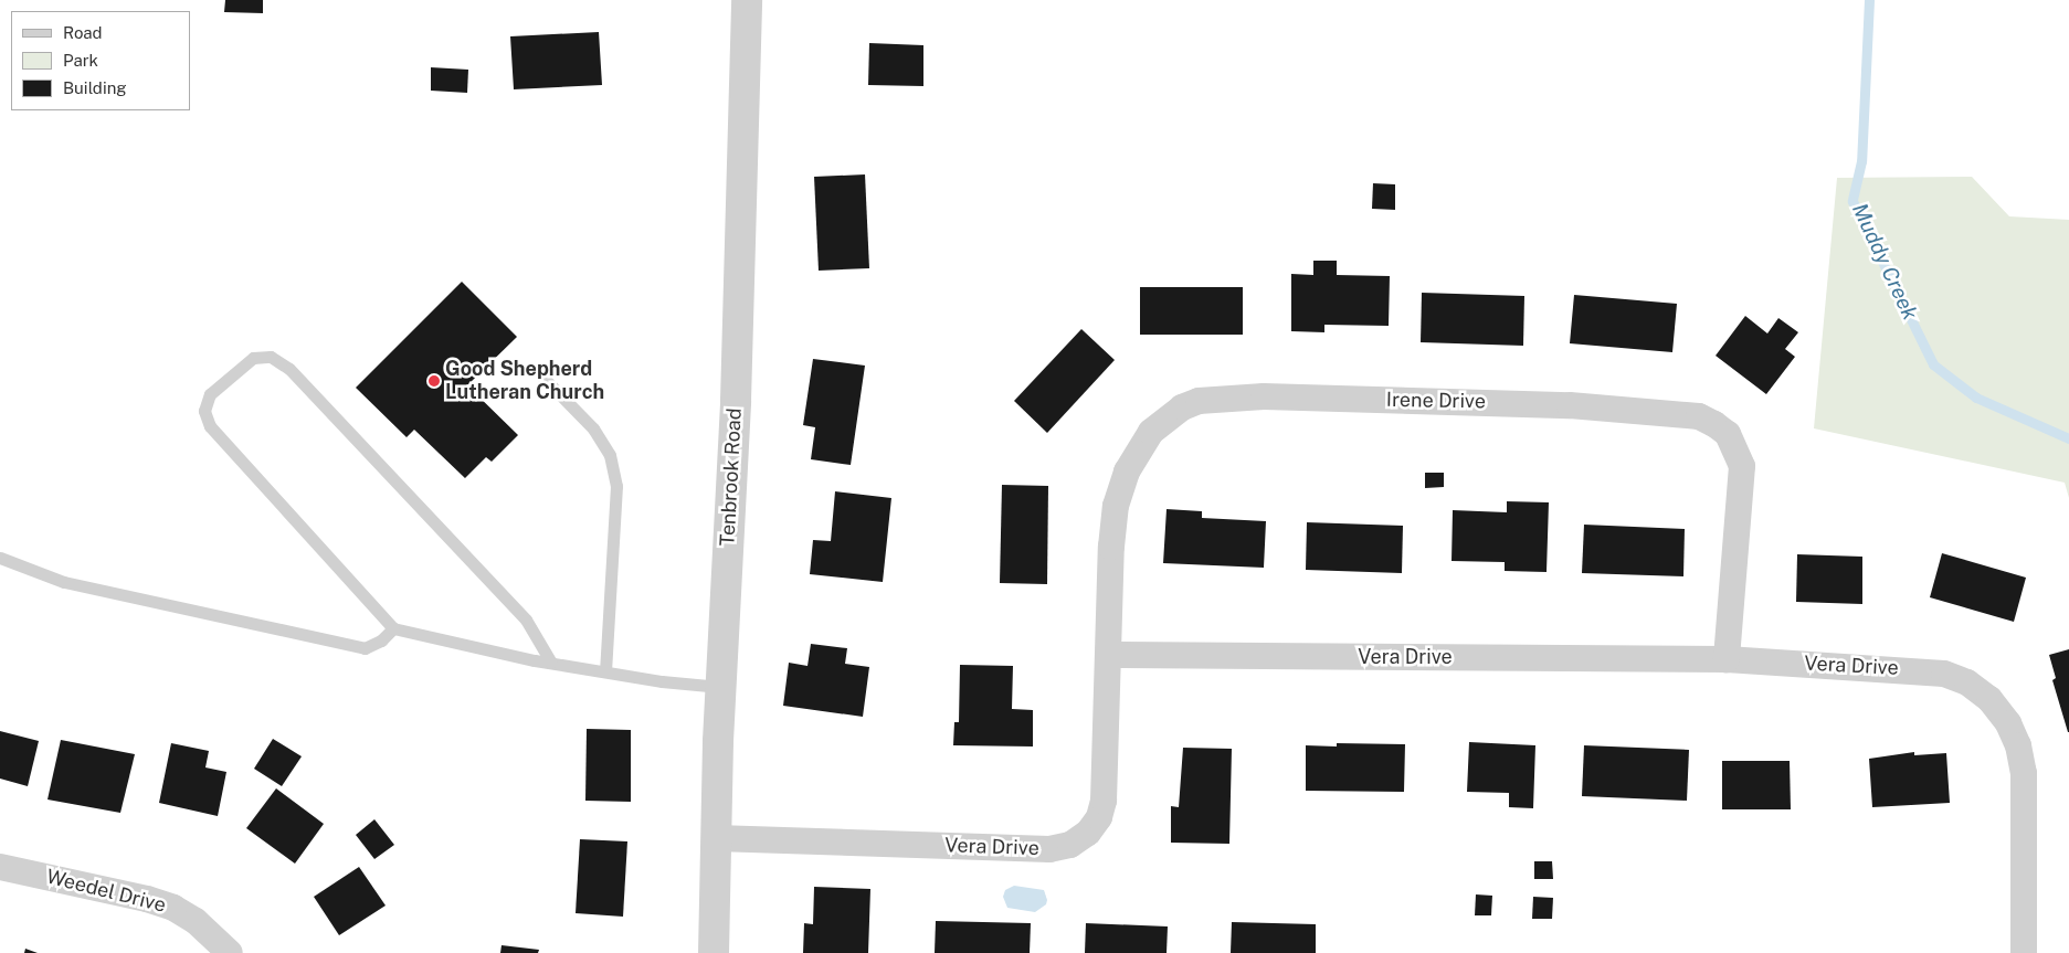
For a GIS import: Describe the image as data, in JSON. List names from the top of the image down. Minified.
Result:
{"streets":{"street":["Irene Drive","Tenbrook Road","Vera Drive","Weedel Drive"]},"crossings":[["Irene Drive","Vera Drive"],["Tenbrook Road","Vera Drive"]],"water":["Muddy Creek"],"places":["Good Shepherd Lutheran Church"],"legend":["Road","Park","Building"]}
